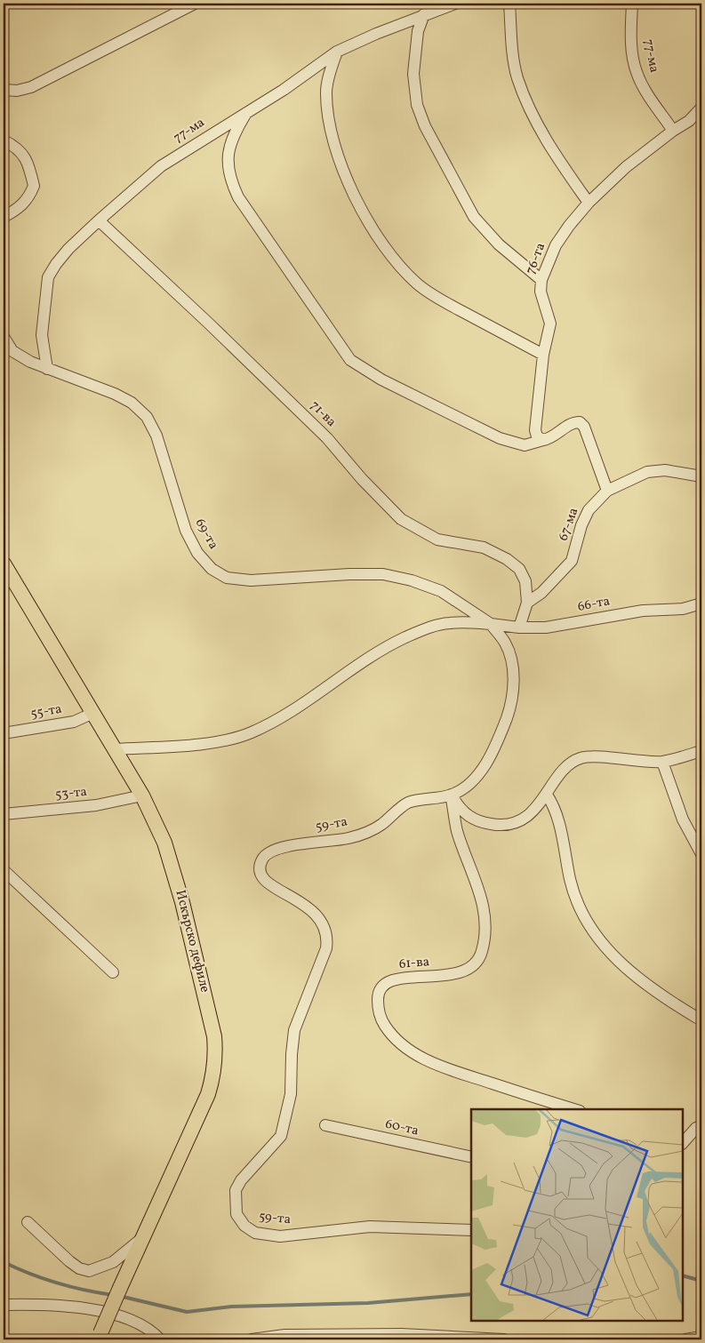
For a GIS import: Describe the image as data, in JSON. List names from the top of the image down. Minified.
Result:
{"streets":{"main road":["Искърско дефиле"],"street":["77-ма","76-та","71-ва","67-ма","69-та","66-та","55-та","53-та","59-та","61-ва","60-та"]},"crossings":[["77-ма","76-та"],["77-ма","71-ва"],["77-ма","69-та"],["71-ва","67-ма"],["69-та","66-та"],["69-та","59-та"],["66-та","59-та"],["55-та","Искърско дефиле"],["53-та","Искърско дефиле"],["59-та","61-ва"]]}
